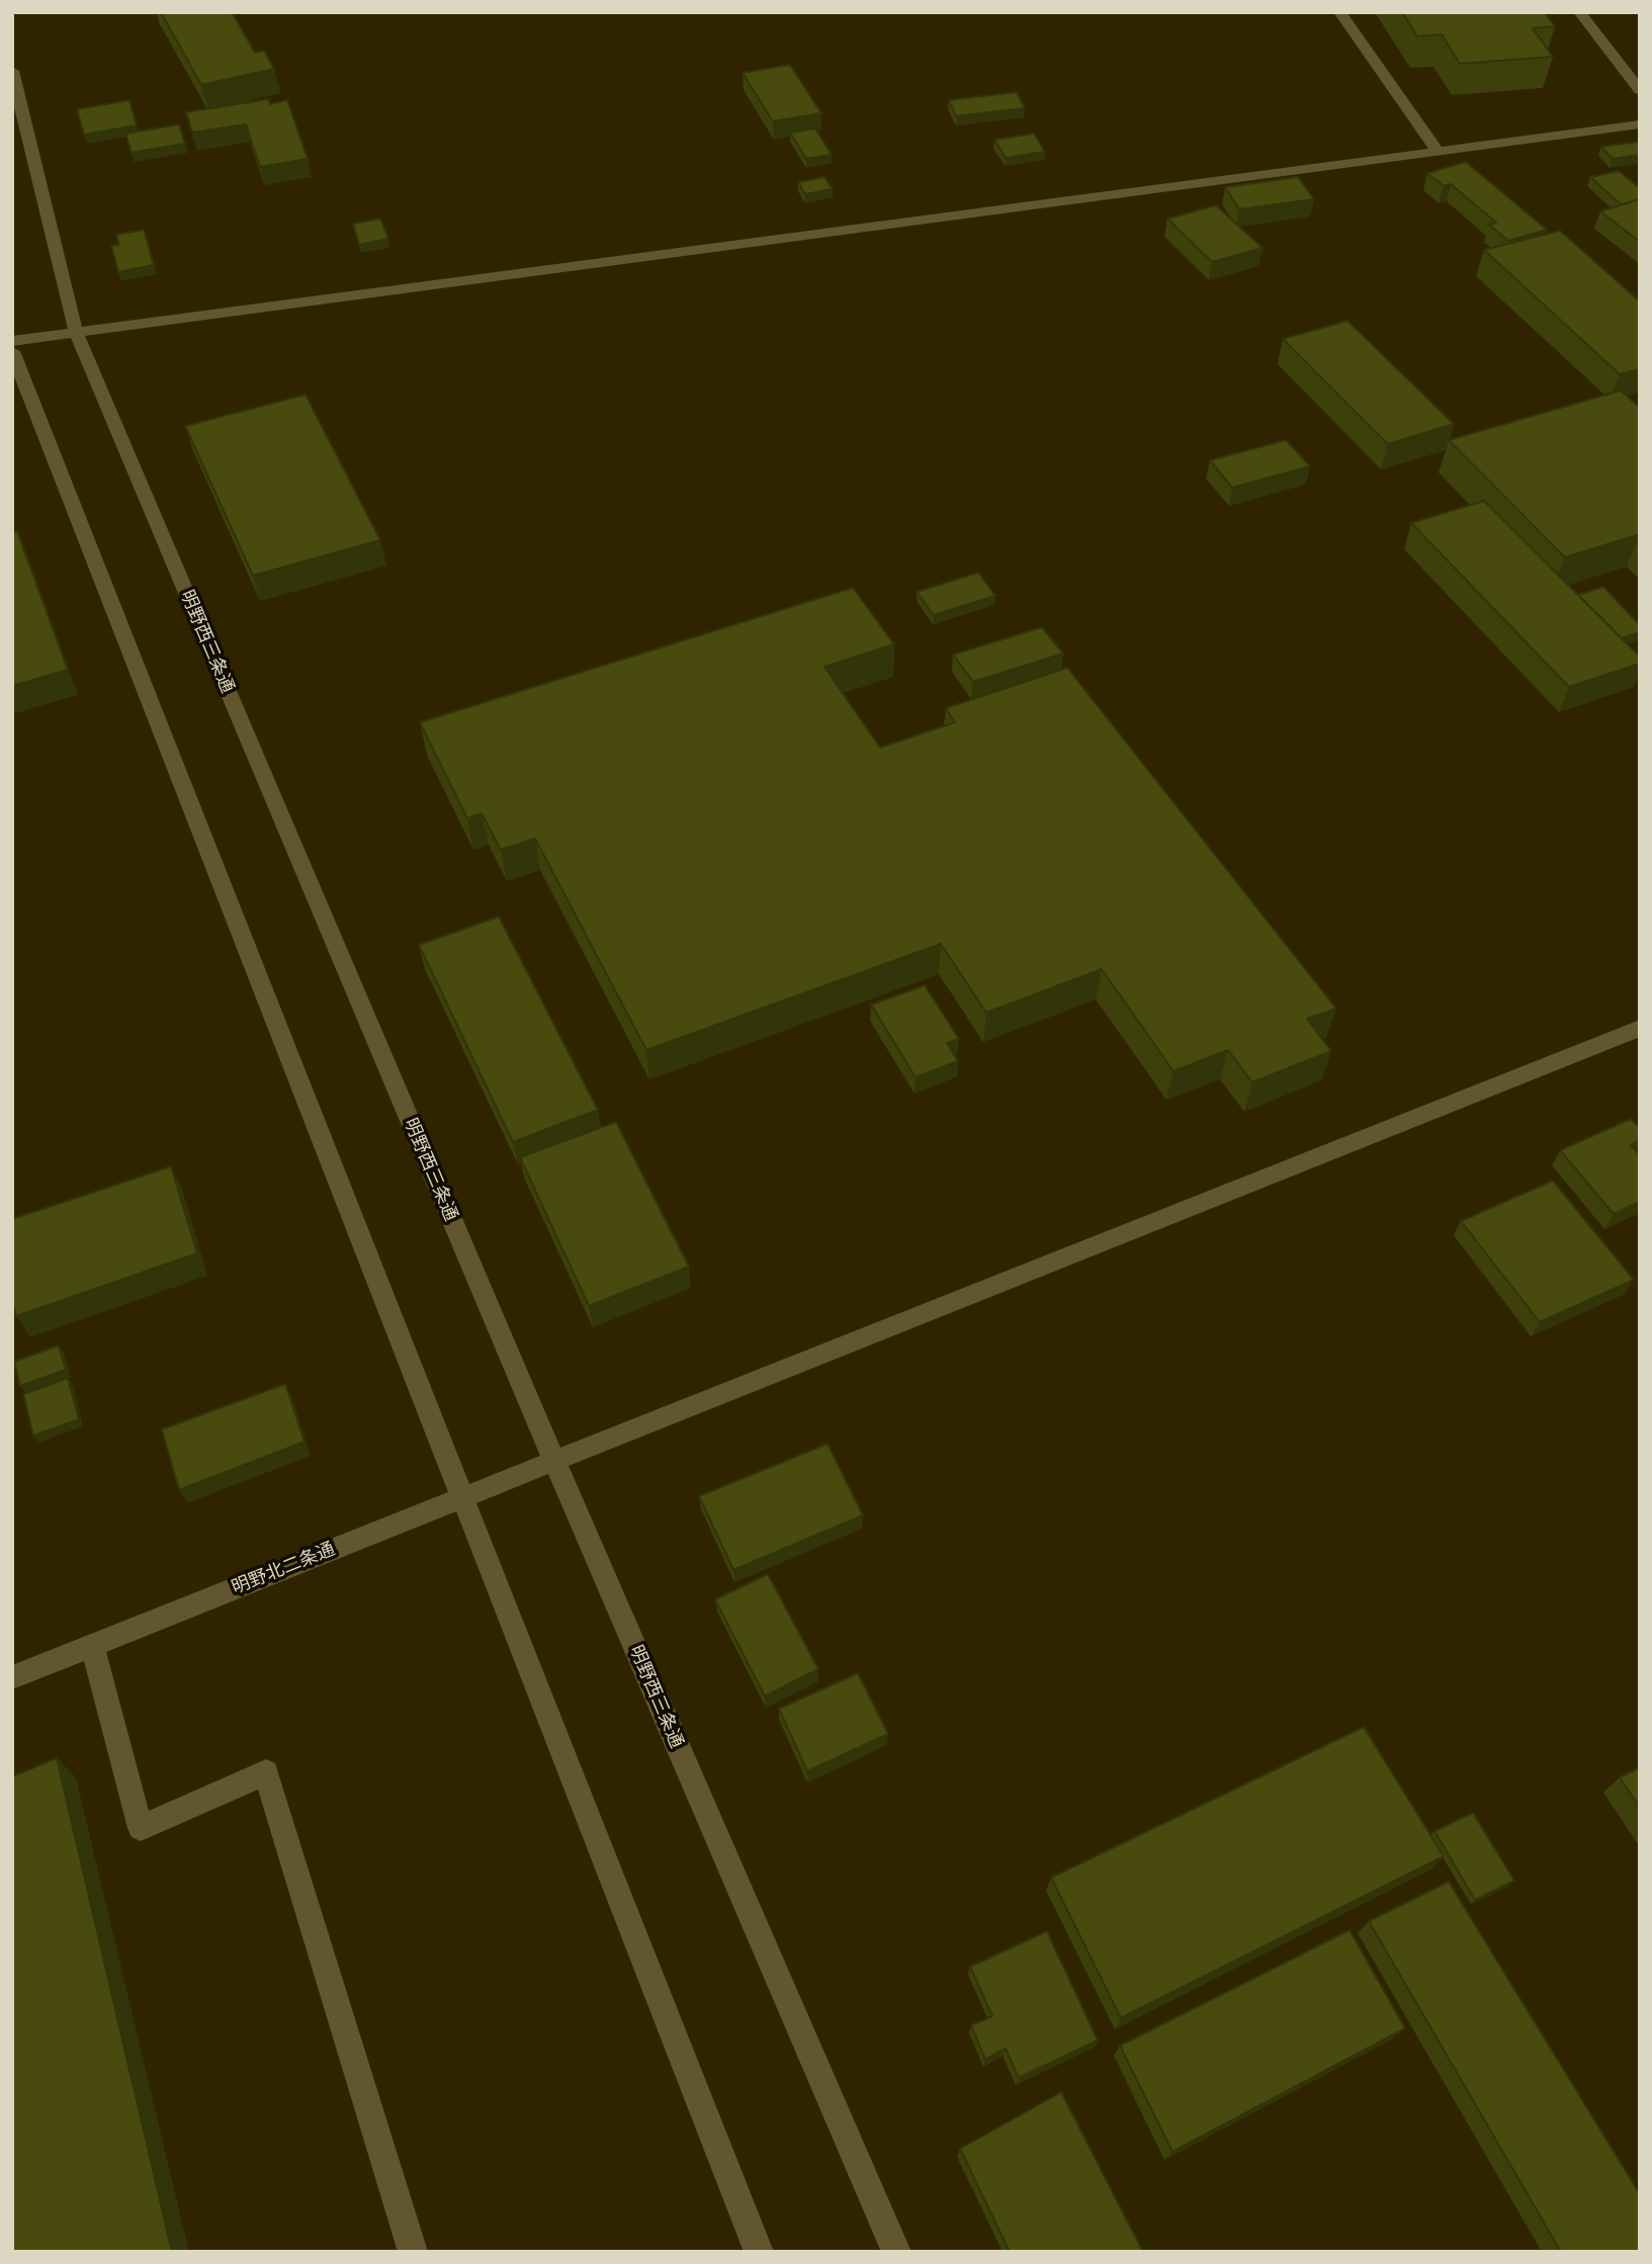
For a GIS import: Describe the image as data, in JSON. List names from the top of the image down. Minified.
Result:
{"streets":{"street":["明野西三条通","明野北二条通"]},"crossings":[["明野西三条通","明野北二条通"]]}
